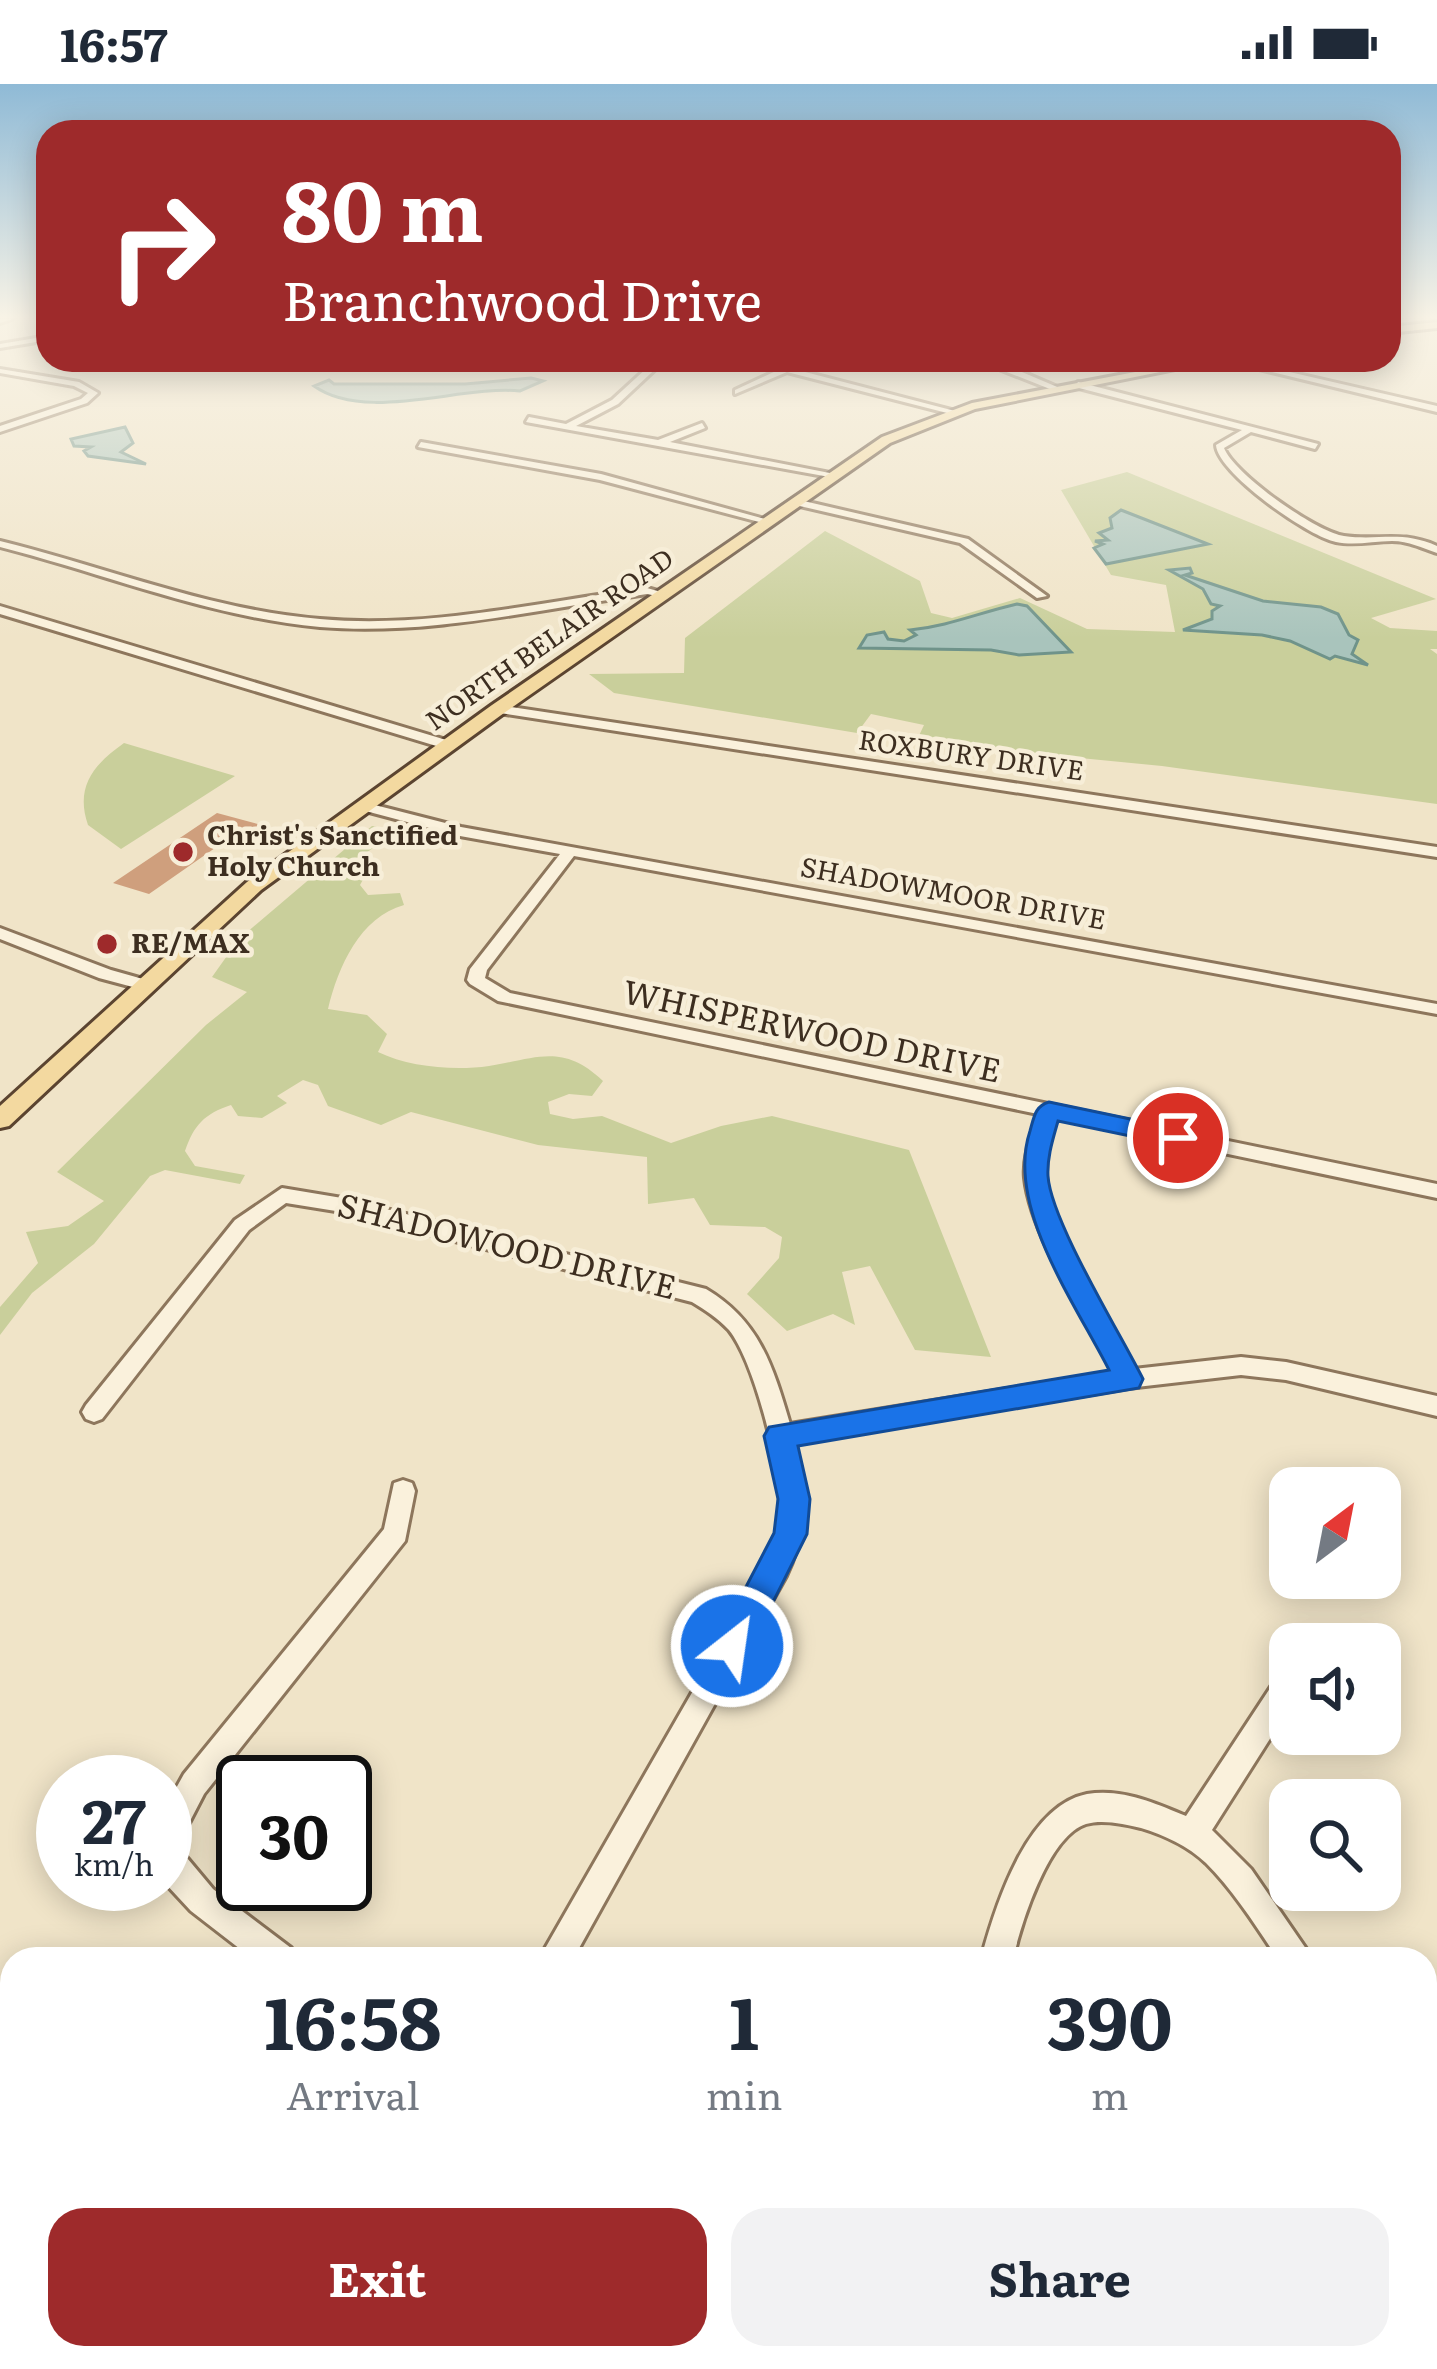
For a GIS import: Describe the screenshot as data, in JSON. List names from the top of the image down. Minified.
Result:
{"streets":{"main road":["NORTH BELAIR ROAD"],"street":["ROXBURY DRIVE","SHADOWMOOR DRIVE","WHISPERWOOD DRIVE","SHADOWOOD DRIVE"]},"crossings":[["NORTH BELAIR ROAD","ROXBURY DRIVE"],["NORTH BELAIR ROAD","SHADOWMOOR DRIVE"],["SHADOWMOOR DRIVE","WHISPERWOOD DRIVE"]],"places":["Christ's Sanctified Holy Church","RE/MAX"],"north":"top right","page":{"status":"16:57","turn":["80 m","Branchwood Drive"],"speed":"27 km/h","limit":"30","eta":["16:58","Arrival","1","min","390","m"],"buttons":["Exit","Share"]}}
